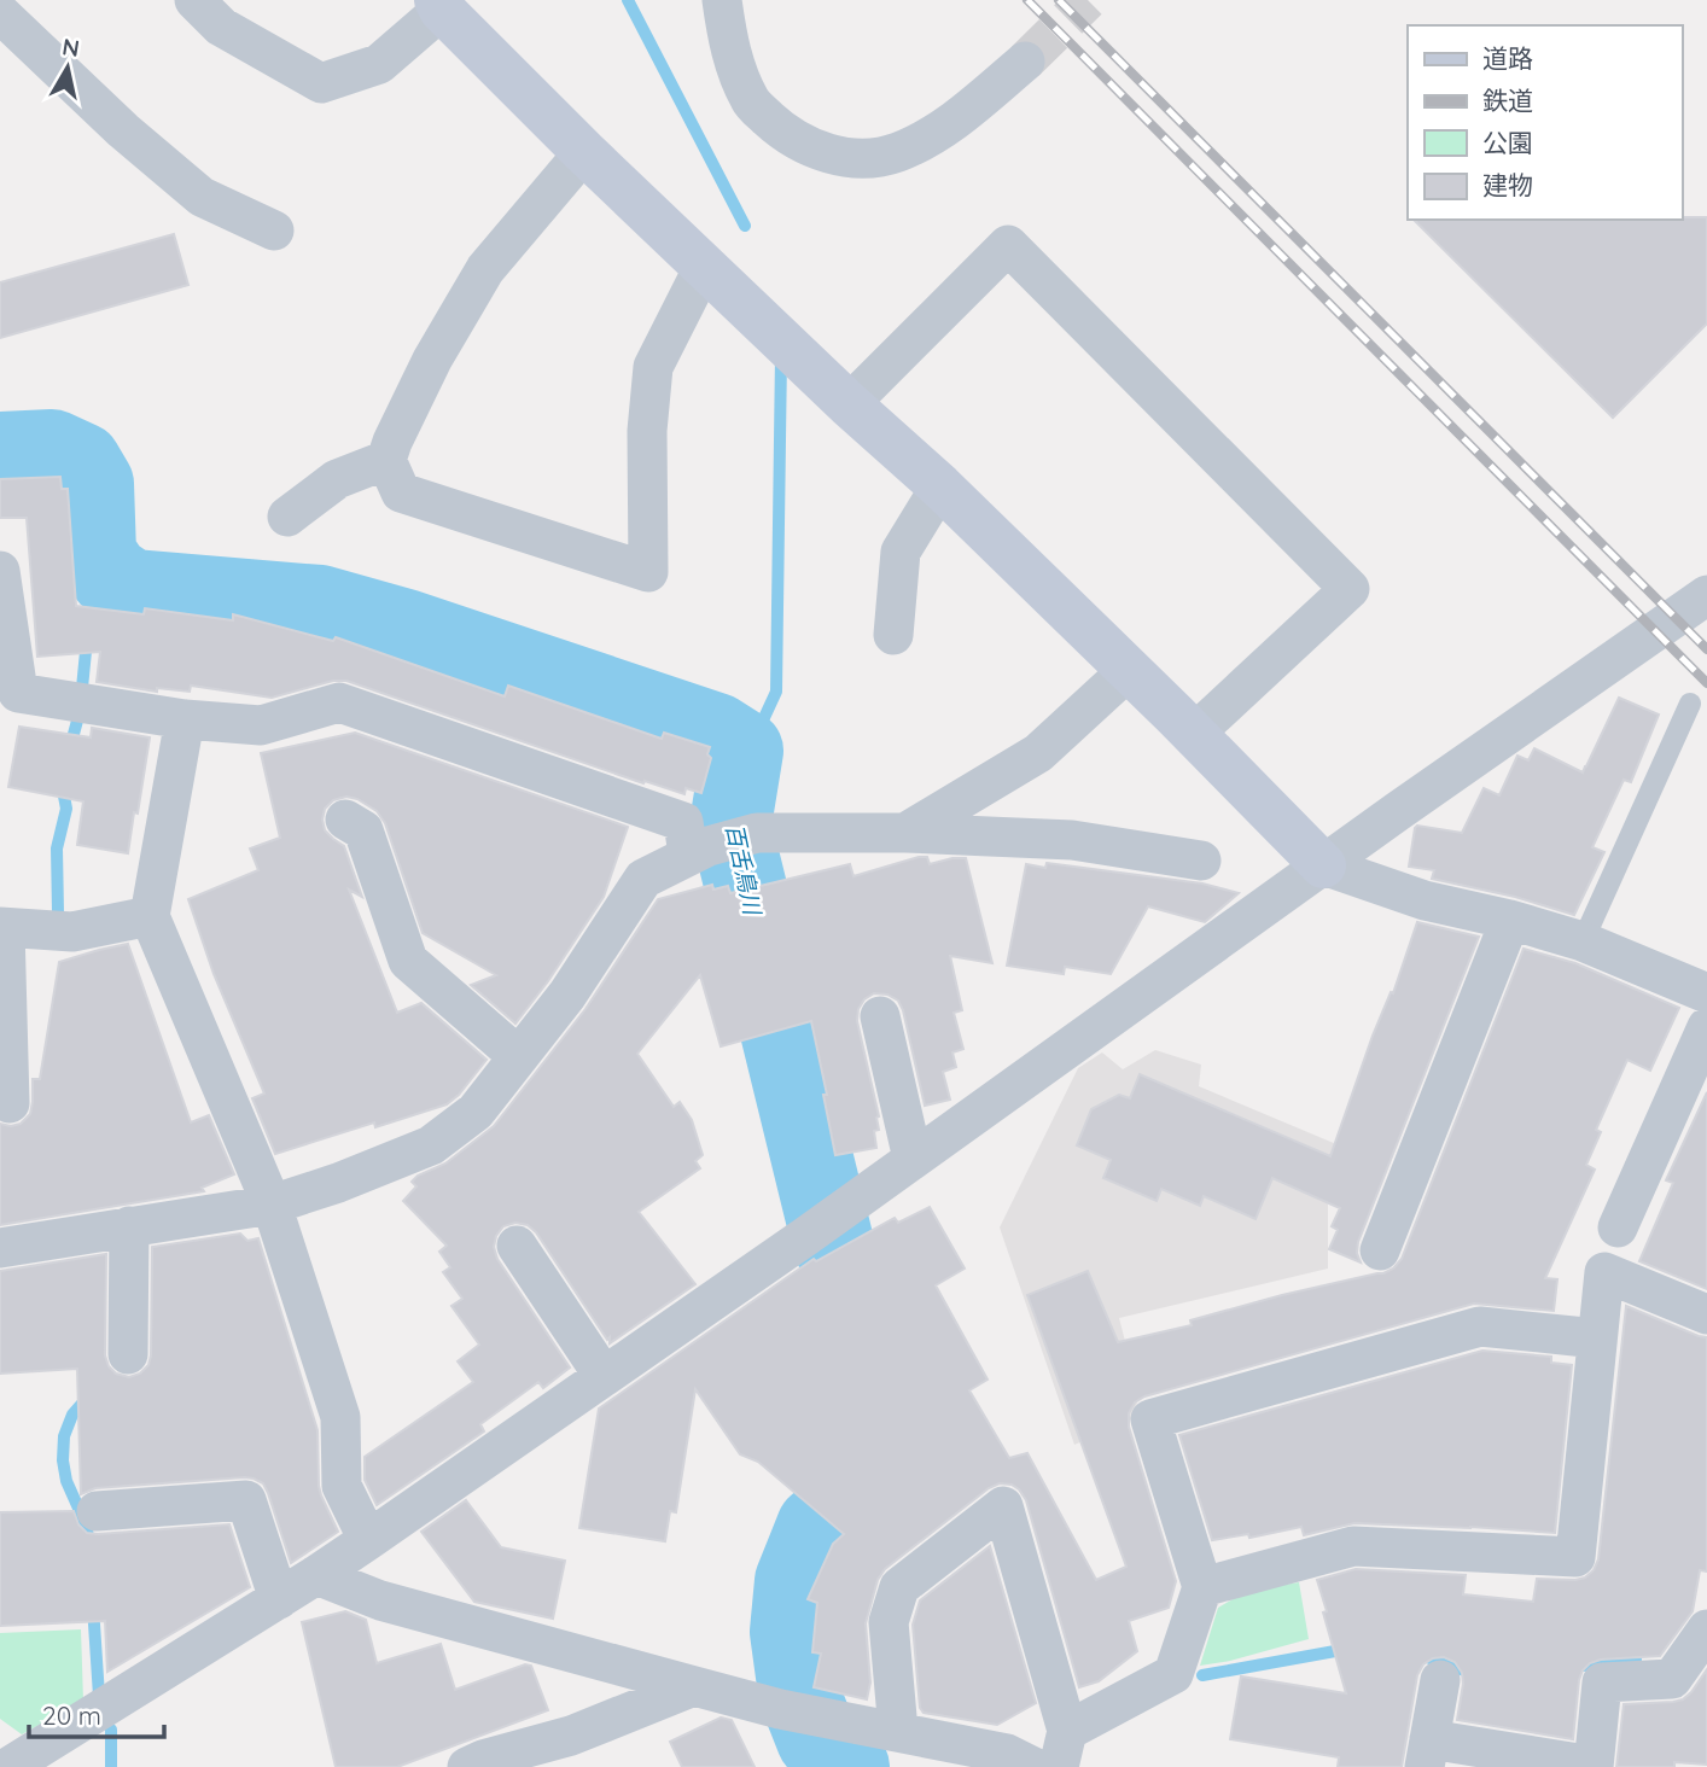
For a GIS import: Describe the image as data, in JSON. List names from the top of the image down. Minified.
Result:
{"water":["百舌鳥川"],"legend":["道路","鉄道","公園","建物"],"scale_bar":"20 m","north":"top"}
